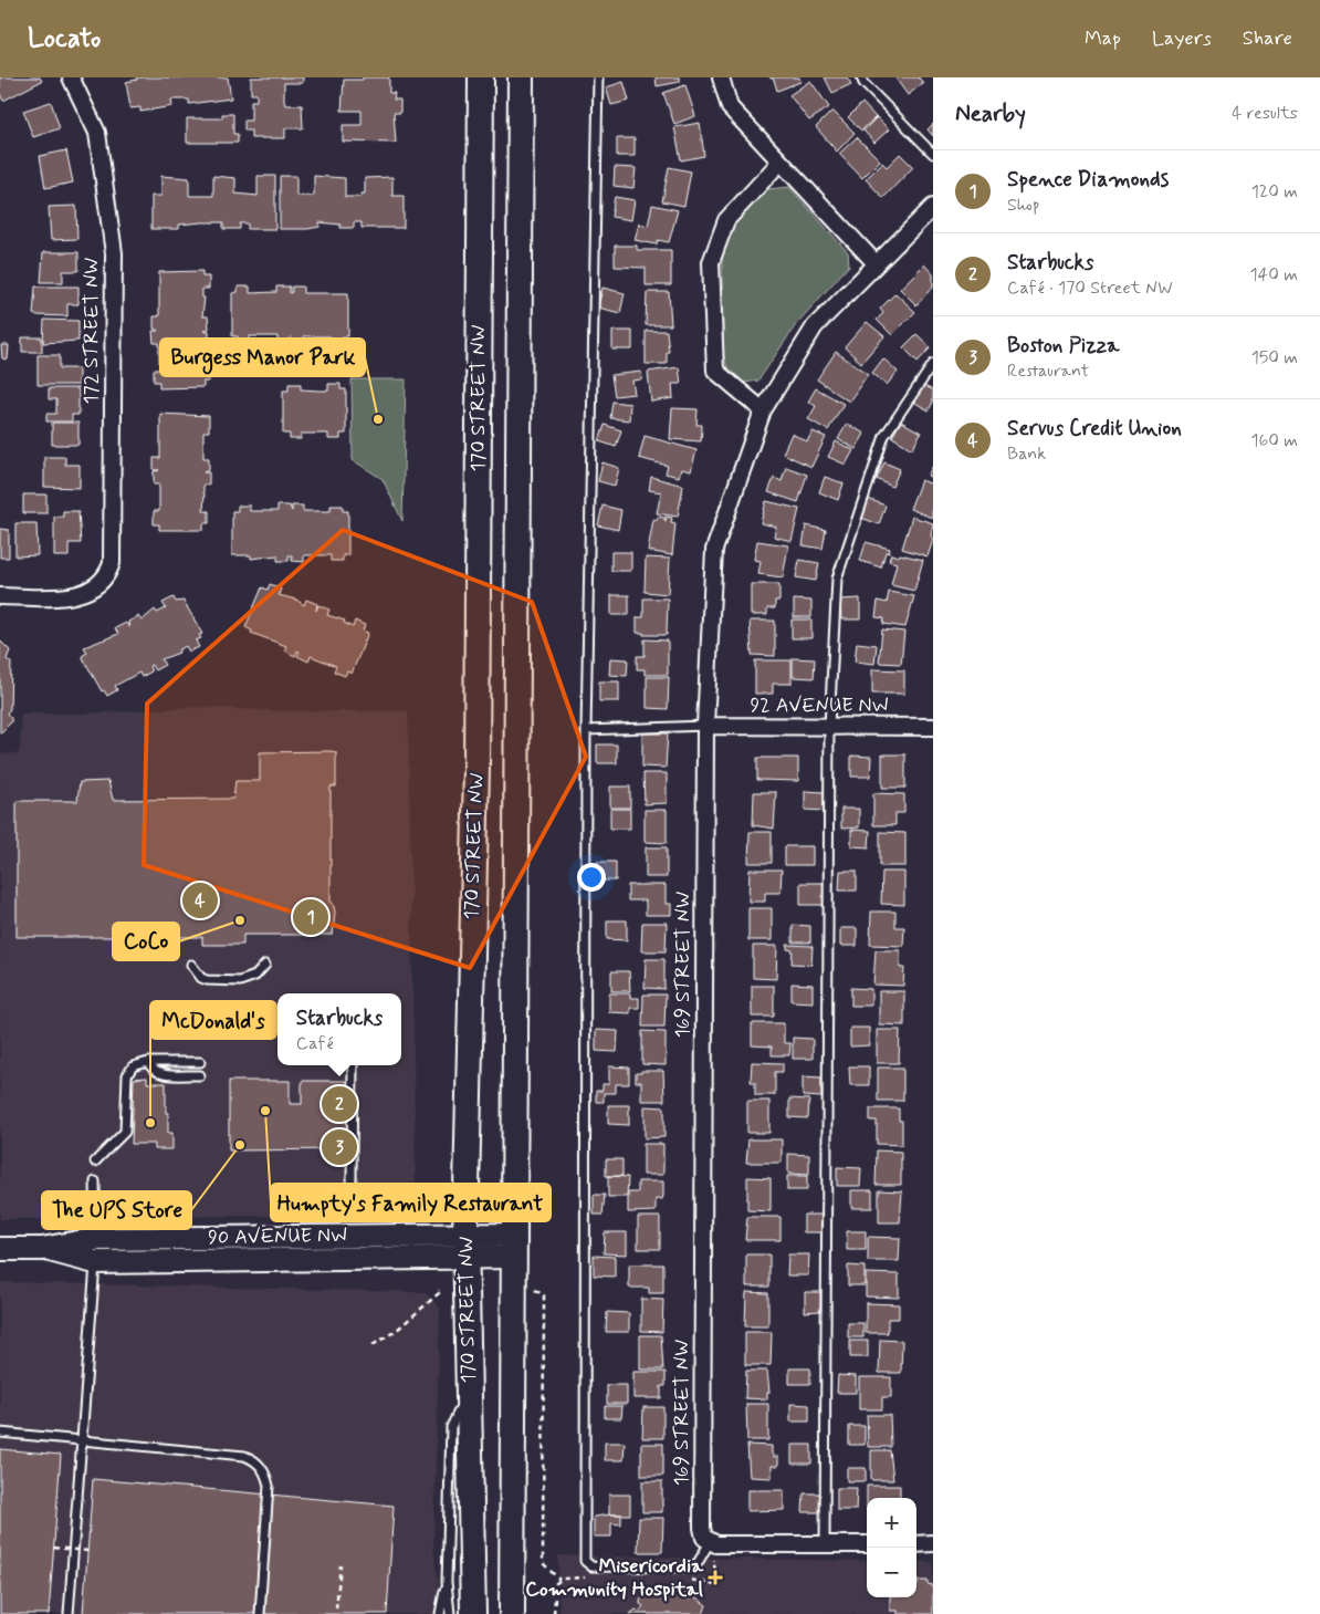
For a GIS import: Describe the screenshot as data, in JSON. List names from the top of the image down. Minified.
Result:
{"streets":{"main road":["170 STREET NW"],"street":["172 STREET NW","92 AVENUE NW","169 STREET NW","90 AVENUE NW"]},"crossings":[["170 STREET NW","90 AVENUE NW"],["92 AVENUE NW","169 STREET NW"]],"places":{"other":["Burgess Manor Park","CoCo","Humpty's Family Restaurant","McDonald's","The UPS Store"],"health":["Misericordia Community Hospital"]},"page":{"header":"Locato","nav":["Map","Layers","Share"],"heading":["Nearby","4 results"],"list":[{"mark":"1","name":"Spence Diamonds","note":"Shop","value":"120 m"},{"mark":"2","name":"Starbucks","note":"Café · 170 Street NW","value":"140 m"},{"mark":"3","name":"Boston Pizza","note":"Restaurant","value":"150 m"},{"mark":"4","name":"Servus Credit Union","note":"Bank","value":"160 m"}],"pins":["4","1","2","3"],"popup":["Starbucks","Café"],"map_buttons":["+","−"]}}
